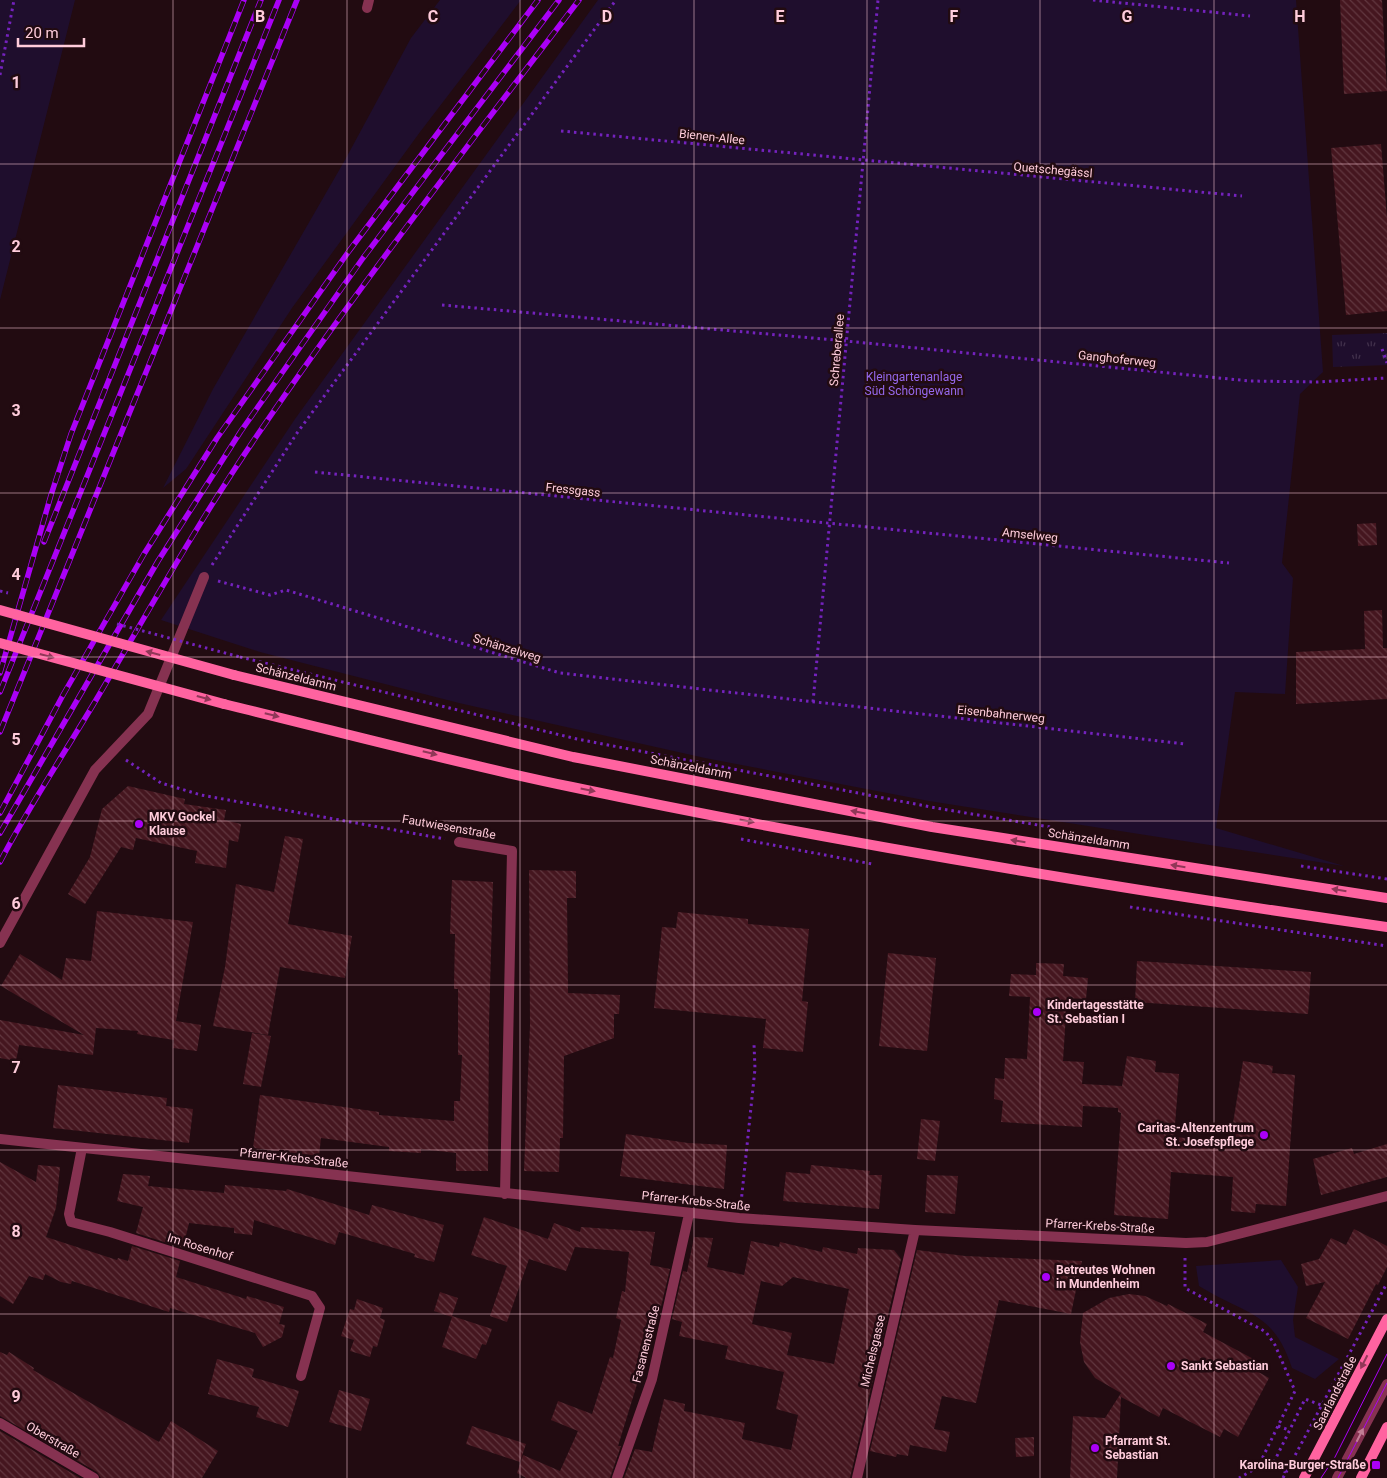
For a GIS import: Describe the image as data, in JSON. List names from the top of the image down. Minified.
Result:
{"streets":{"main road":["Schänzeldamm","Saarlandstraße"],"street":["Fautwiesenstraße","Pfarrer-Krebs-Straße","Im Rosenhof","Fasanenstraße","Michelsgasse","Oberstraße"],"path":["Bienen-Allee","Quetschegässl","Schreberallee","Ganghoferweg","Fressgass","Amselweg","Schänzelweg","Eisenbahnerweg"]},"crossings":[["Bienen-Allee","Quetschegässl"],["Bienen-Allee","Schreberallee"],["Quetschegässl","Schreberallee"],["Schreberallee","Ganghoferweg"],["Schreberallee","Fressgass"],["Schreberallee","Amselweg"],["Schreberallee","Schänzelweg"],["Schreberallee","Eisenbahnerweg"],["Fressgass","Amselweg"],["Schänzelweg","Eisenbahnerweg"],["Fautwiesenstraße","Pfarrer-Krebs-Straße"],["Pfarrer-Krebs-Straße","Im Rosenhof"],["Pfarrer-Krebs-Straße","Fasanenstraße"],["Pfarrer-Krebs-Straße","Michelsgasse"]],"parks":["Kleingartenanlage Süd Schöngewann"],"places":{"other":["MKV Gockel Klause","Kindertagesstätte St. Sebastian I","Caritas-Altenzentrum St. Josefspflege","Betreutes Wohnen in Mundenheim","Sankt Sebastian","Pfarramt St. Sebastian"],"transit":["Karolina-Burger-Straße"]},"scale_bar":"20 m","grid":{"columns":["B","C","D","E","F","G","H"],"rows":["1","2","3","4","5","6","7","8","9"]}}
